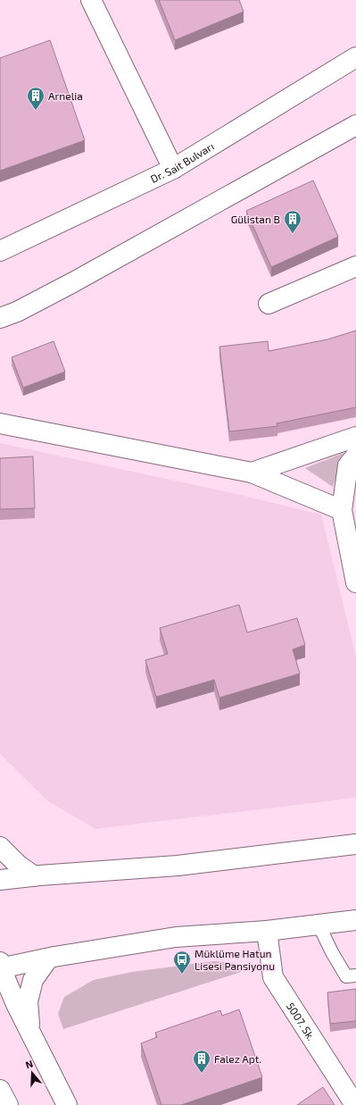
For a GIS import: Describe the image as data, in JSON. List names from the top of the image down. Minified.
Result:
{"streets":{"main road":["Dr. Sait Bulvarı","5007. Sk."]},"places":{"building":["Arnelia","Gülistan B","Falez Apt."],"bus stop":["Müklüme Hatun Lisesi Pansiyonu"]},"north":"top"}
